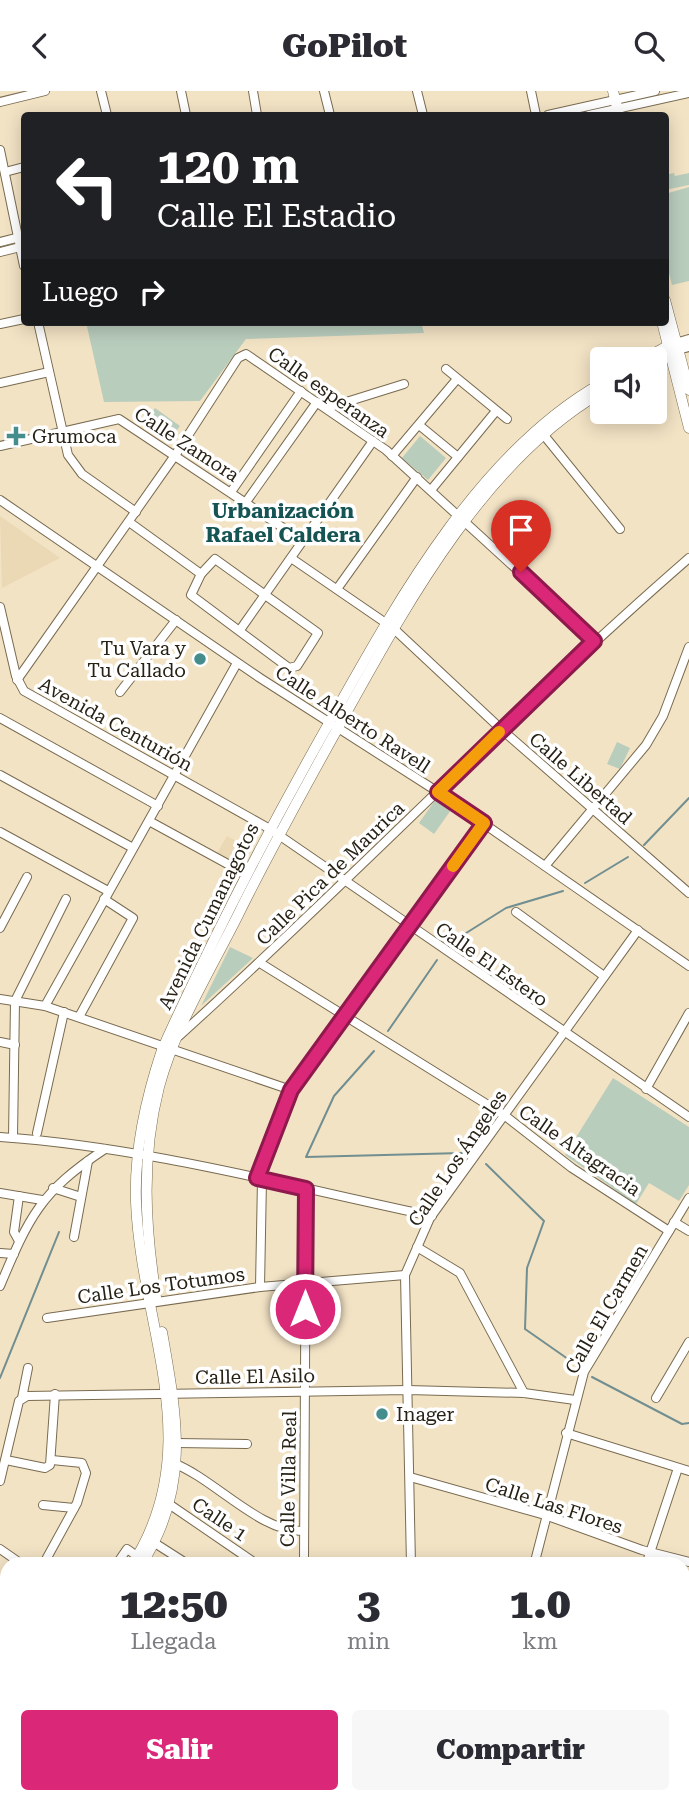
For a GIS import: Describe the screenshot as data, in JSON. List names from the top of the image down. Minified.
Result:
{"streets":{"street":["Calle esperanza","Calle Zamora","Calle Alberto Ravell","Avenida Centurión","Calle Libertad","Calle Pica de Maurica","Avenida Cumanagotos","Calle El Estero","Calle Altagracia","Calle Los Ángeles","Calle Los Totumos","Calle El Carmen","Calle El Asilo","Calle Villa Real","Calle Las Flores","Calle 1"]},"crossings":[["Calle esperanza","Calle Zamora"],["Calle esperanza","Calle Alberto Ravell"],["Calle esperanza","Avenida Centurión"],["Calle esperanza","Calle Pica de Maurica"],["Calle esperanza","Avenida Cumanagotos"],["Calle Alberto Ravell","Calle Pica de Maurica"],["Calle Alberto Ravell","Avenida Cumanagotos"],["Calle Alberto Ravell","Calle Los Ángeles"],["Avenida Centurión","Avenida Cumanagotos"],["Avenida Centurión","Calle El Estero"],["Calle Libertad","Calle Pica de Maurica"],["Calle Libertad","Avenida Cumanagotos"],["Calle Pica de Maurica","Avenida Cumanagotos"],["Calle Pica de Maurica","Calle El Estero"],["Calle Pica de Maurica","Calle Altagracia"],["Avenida Cumanagotos","Calle El Estero"],["Avenida Cumanagotos","Calle Los Totumos"],["Avenida Cumanagotos","Calle El Asilo"],["Avenida Cumanagotos","Calle 1"],["Calle El Estero","Calle Los Ángeles"],["Calle Altagracia","Calle Los Ángeles"],["Calle Altagracia","Calle El Carmen"],["Calle Los Ángeles","Calle Los Totumos"],["Calle Los Ángeles","Calle El Asilo"],["Calle Los Ángeles","Calle Las Flores"],["Calle Los Totumos","Calle Villa Real"],["Calle El Carmen","Calle El Asilo"],["Calle El Carmen","Calle Las Flores"],["Calle El Asilo","Calle Villa Real"]],"districts":["Urbanización Rafael Caldera"],"places":{"health":["Grumoca"],"other":["Tu Vara y Tu Callado","Inager"]},"page":{"header":"GoPilot","turn":["120 m","Calle El Estadio"],"then":"Luego","eta":["12:50","Llegada","3","min","1.0","km"],"buttons":["Salir","Compartir"]}}
